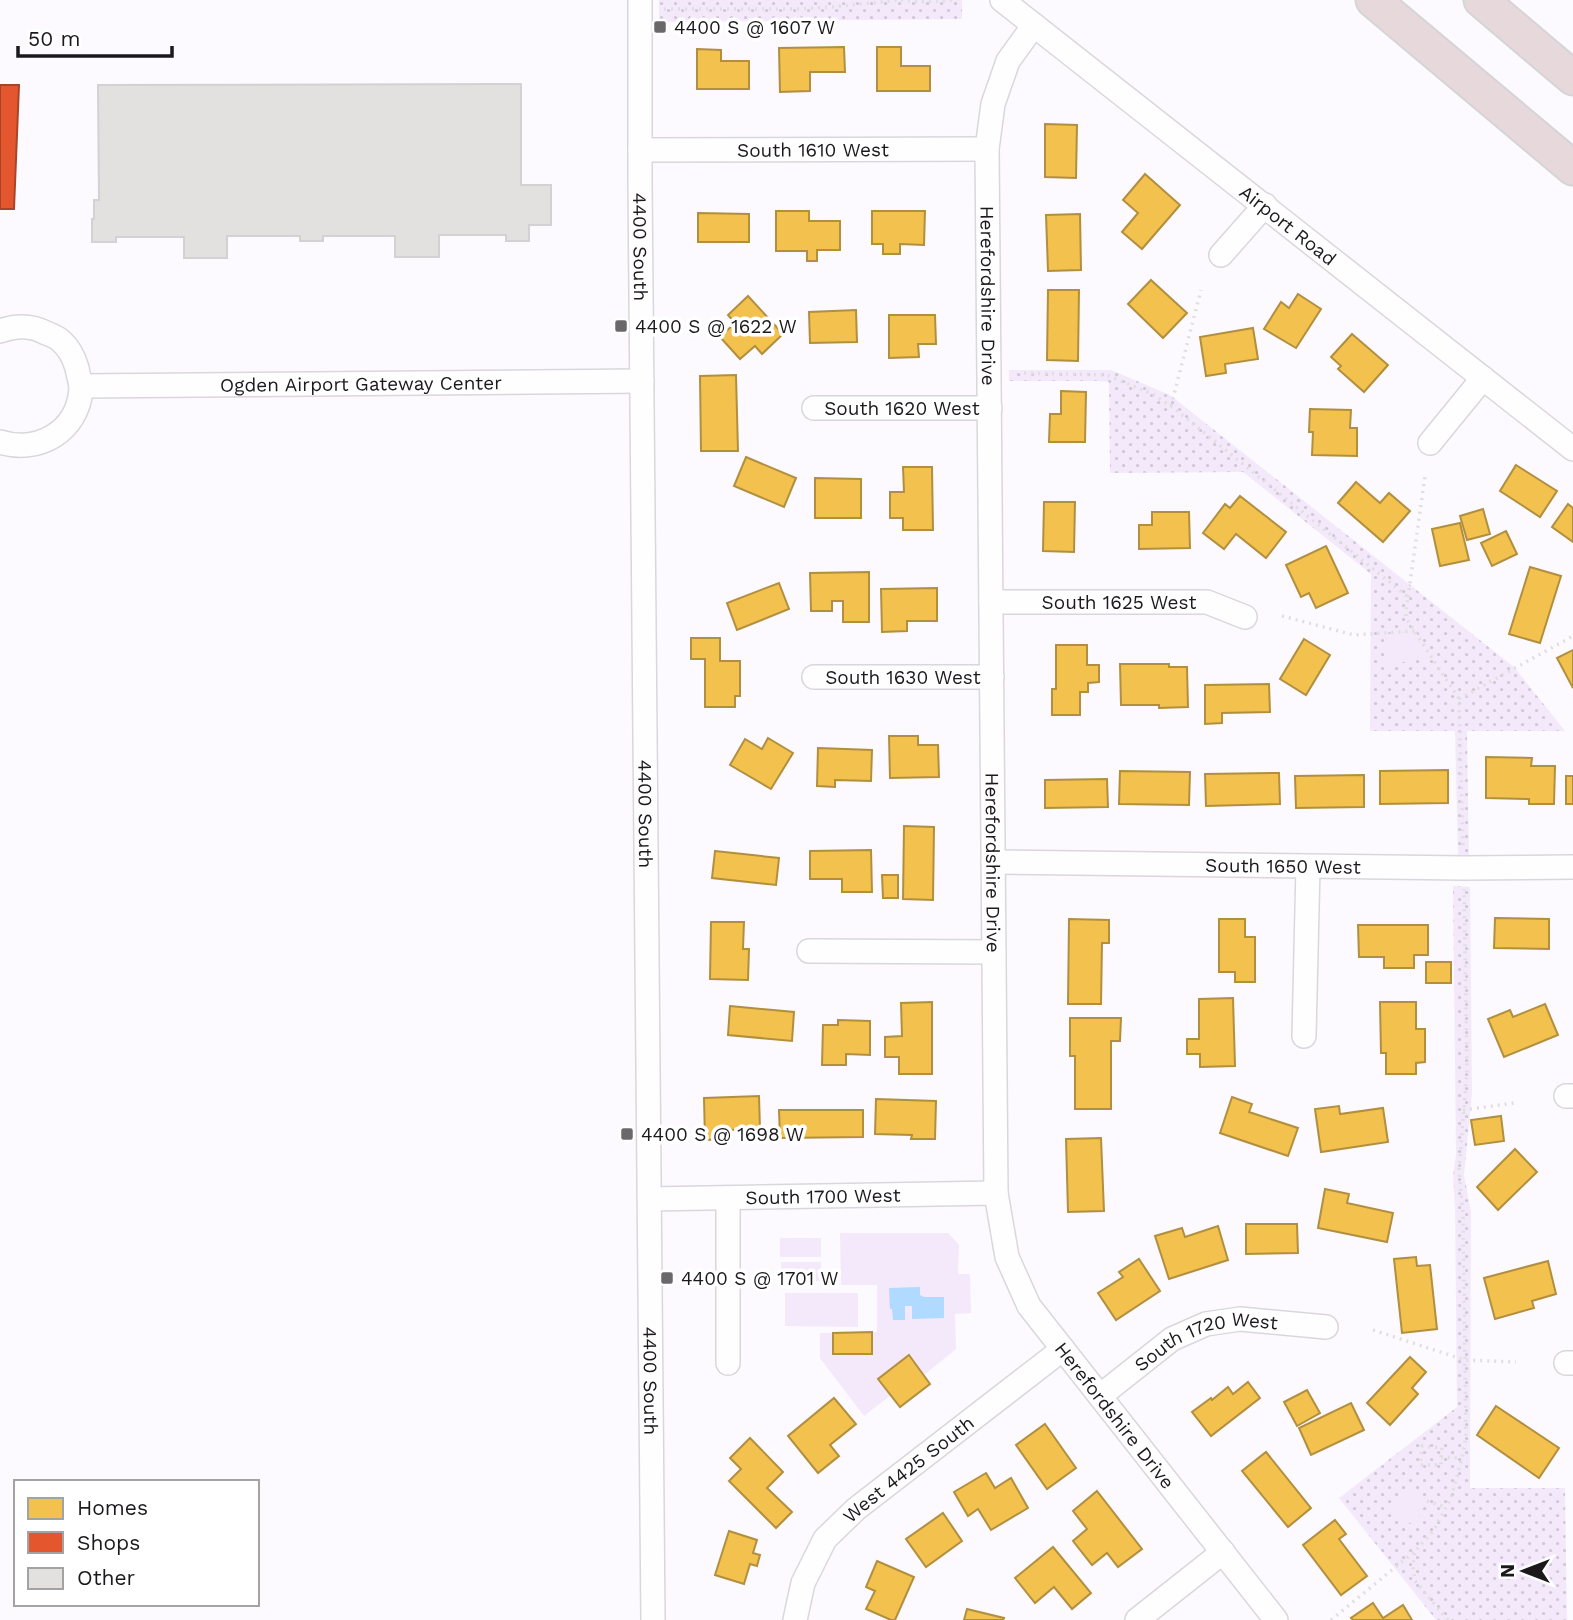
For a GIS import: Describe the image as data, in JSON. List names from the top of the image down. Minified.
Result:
{"streets":{"street":["South 1610 West","Airport Road","4400 South","Herefordshire Drive","Ogden Airport Gateway Center","South 1620 West","South 1625 West","South 1630 West","South 1650 West","South 1700 West","South 1720 West","West 4425 South"]},"crossings":[["South 1610 West","4400 South"],["South 1610 West","Herefordshire Drive"],["Airport Road","Herefordshire Drive"],["4400 South","Ogden Airport Gateway Center"],["4400 South","South 1700 West"],["Herefordshire Drive","South 1620 West"],["Herefordshire Drive","South 1625 West"],["Herefordshire Drive","South 1630 West"],["Herefordshire Drive","South 1650 West"],["Herefordshire Drive","South 1700 West"],["Herefordshire Drive","South 1720 West"],["Herefordshire Drive","West 4425 South"]],"places":{"transit":["4400 S @ 1607 W","4400 S @ 1622 W","4400 S @ 1698 W","4400 S @ 1701 W"]},"legend":["Homes","Shops","Other"],"scale_bar":"50 m","north":"left"}
